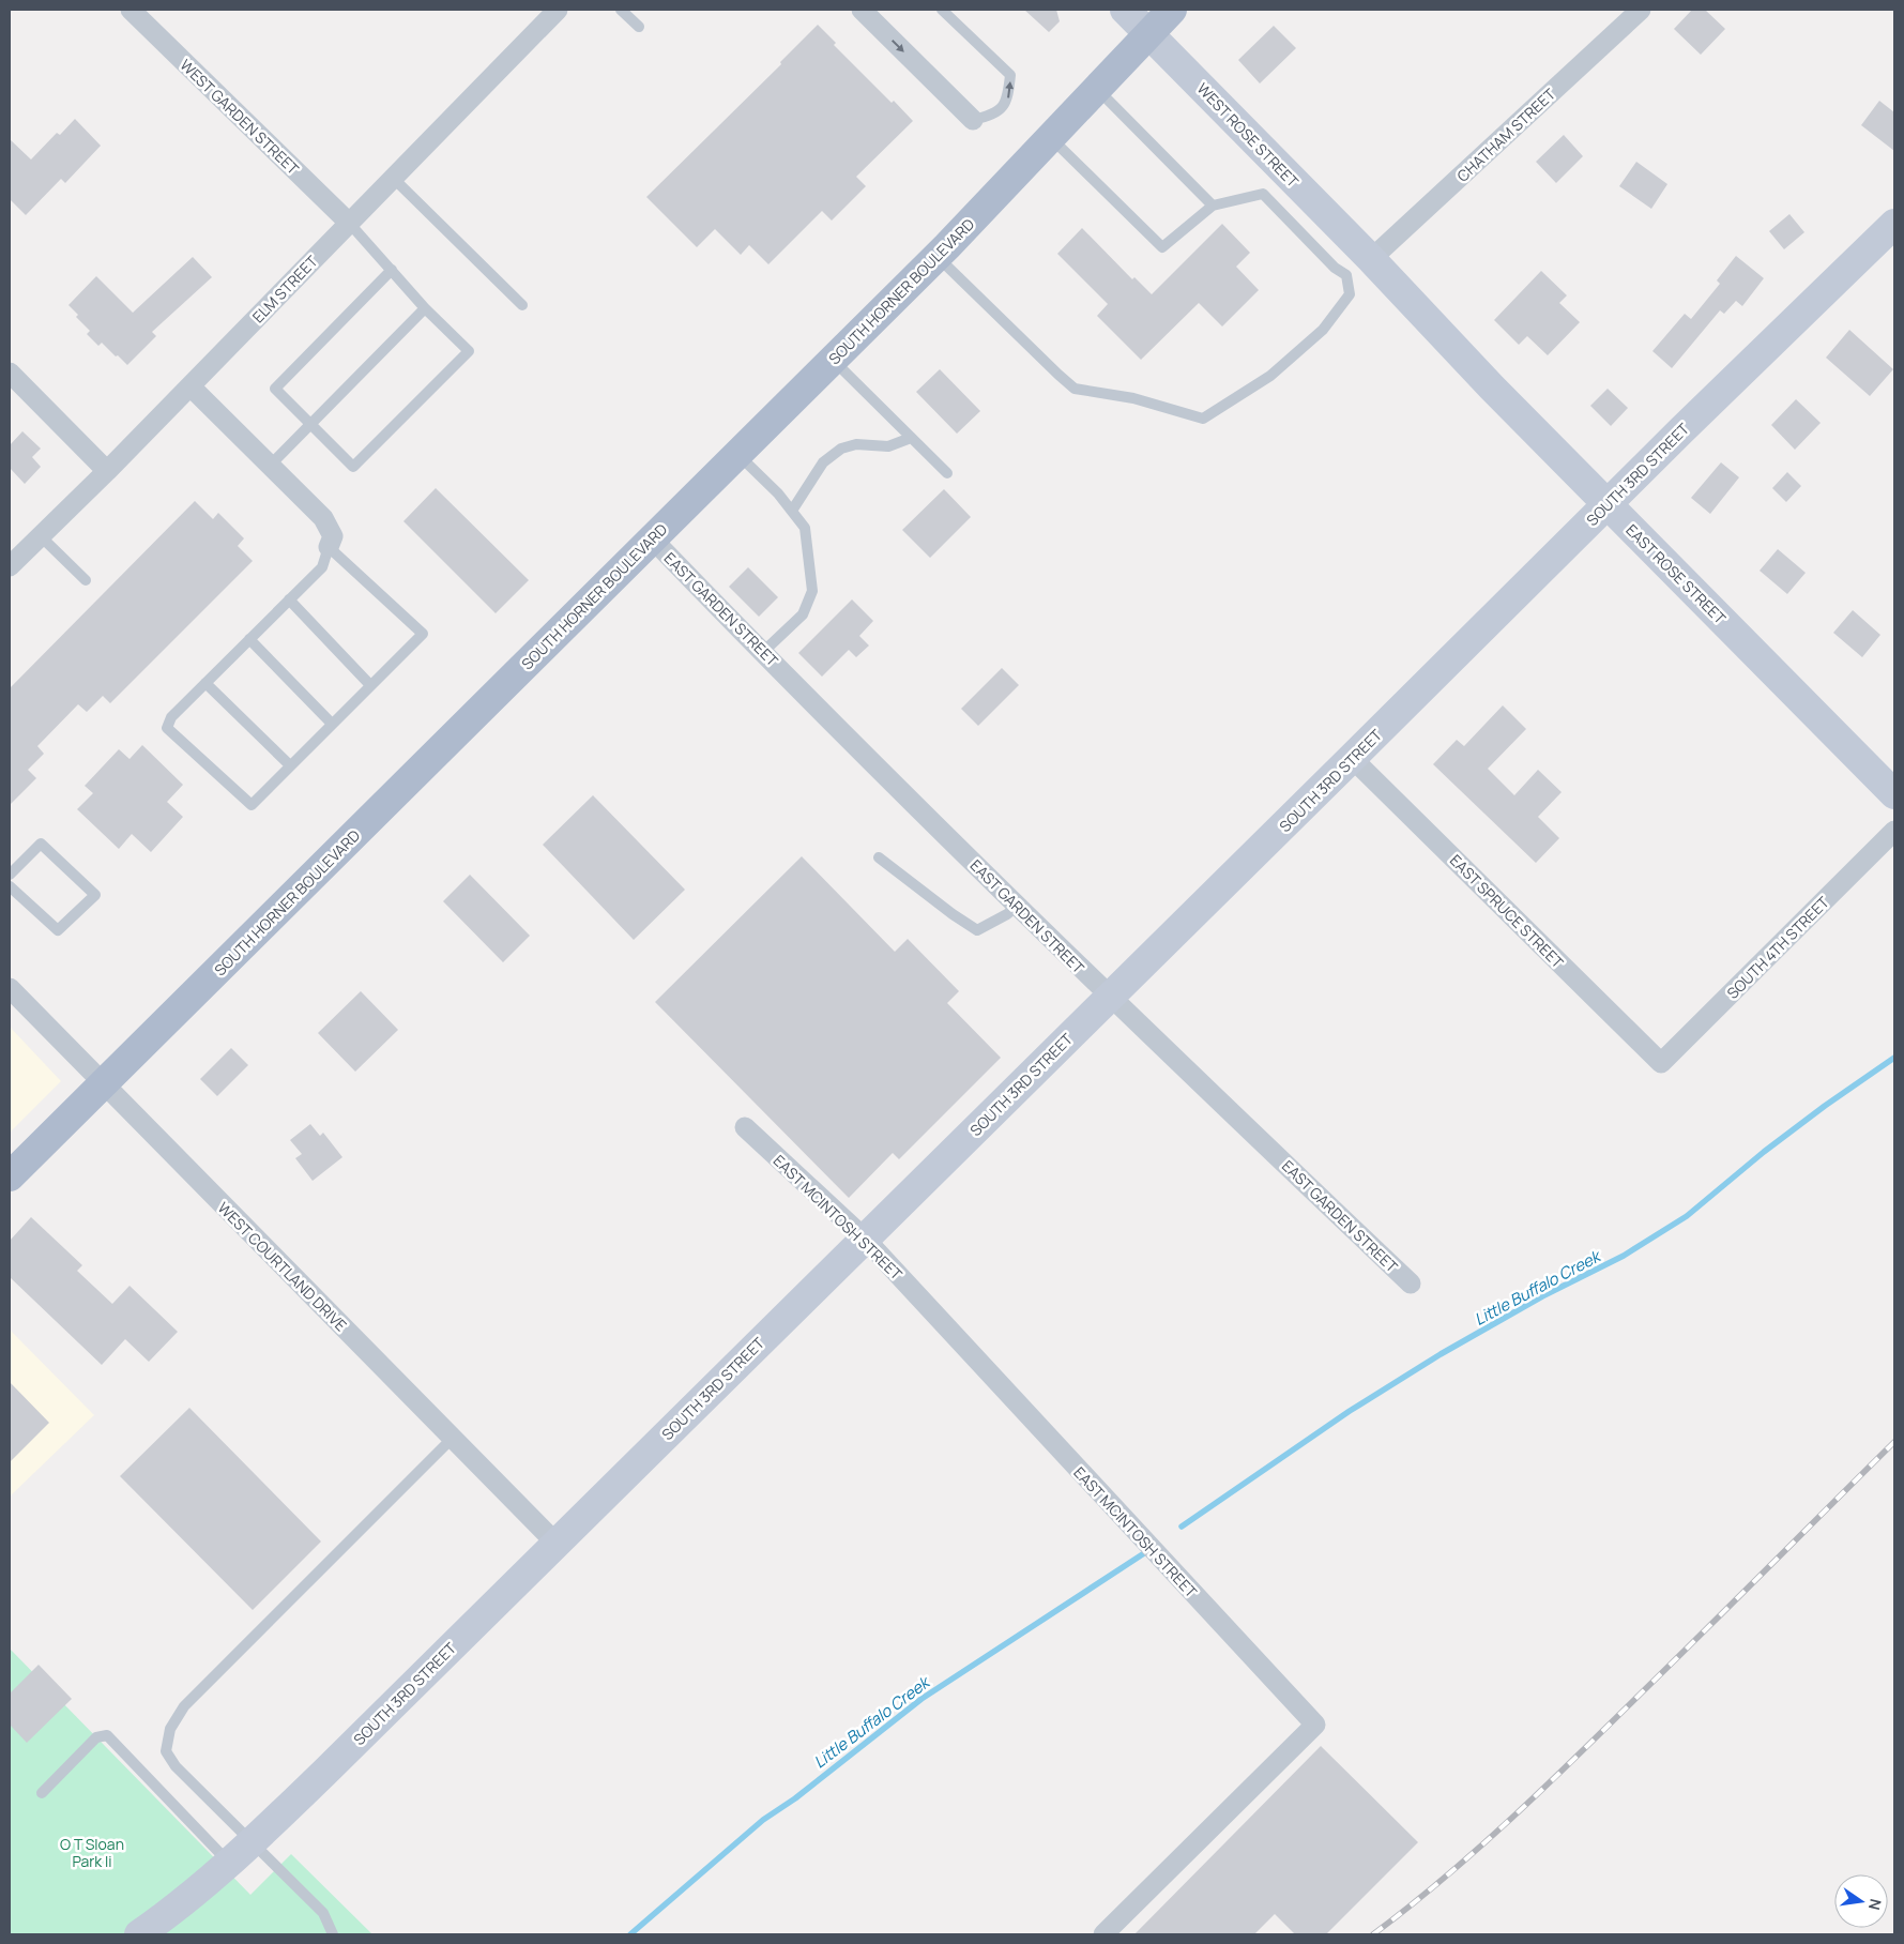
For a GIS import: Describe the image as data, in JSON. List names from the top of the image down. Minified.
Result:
{"streets":{"main road":["SOUTH HORNER BOULEVARD"],"street":["WEST GARDEN STREET","WEST ROSE STREET","CHATHAM STREET","ELM STREET","SOUTH 3RD STREET","EAST ROSE STREET","EAST GARDEN STREET","EAST SPRUCE STREET","SOUTH 4TH STREET","EAST MCINTOSH STREET","WEST COURTLAND DRIVE"]},"crossings":[["WEST GARDEN STREET","ELM STREET"],["WEST ROSE STREET","CHATHAM STREET"],["WEST ROSE STREET","SOUTH HORNER BOULEVARD"],["WEST ROSE STREET","EAST ROSE STREET"],["CHATHAM STREET","EAST ROSE STREET"],["SOUTH HORNER BOULEVARD","EAST GARDEN STREET"],["SOUTH HORNER BOULEVARD","WEST COURTLAND DRIVE"],["SOUTH 3RD STREET","EAST ROSE STREET"],["SOUTH 3RD STREET","EAST GARDEN STREET"],["SOUTH 3RD STREET","EAST SPRUCE STREET"],["SOUTH 3RD STREET","EAST MCINTOSH STREET"],["SOUTH 3RD STREET","WEST COURTLAND DRIVE"],["EAST SPRUCE STREET","SOUTH 4TH STREET"]],"water":["Little Buffalo Creek"],"parks":["O T Sloan Park Ii"],"north":"right"}
